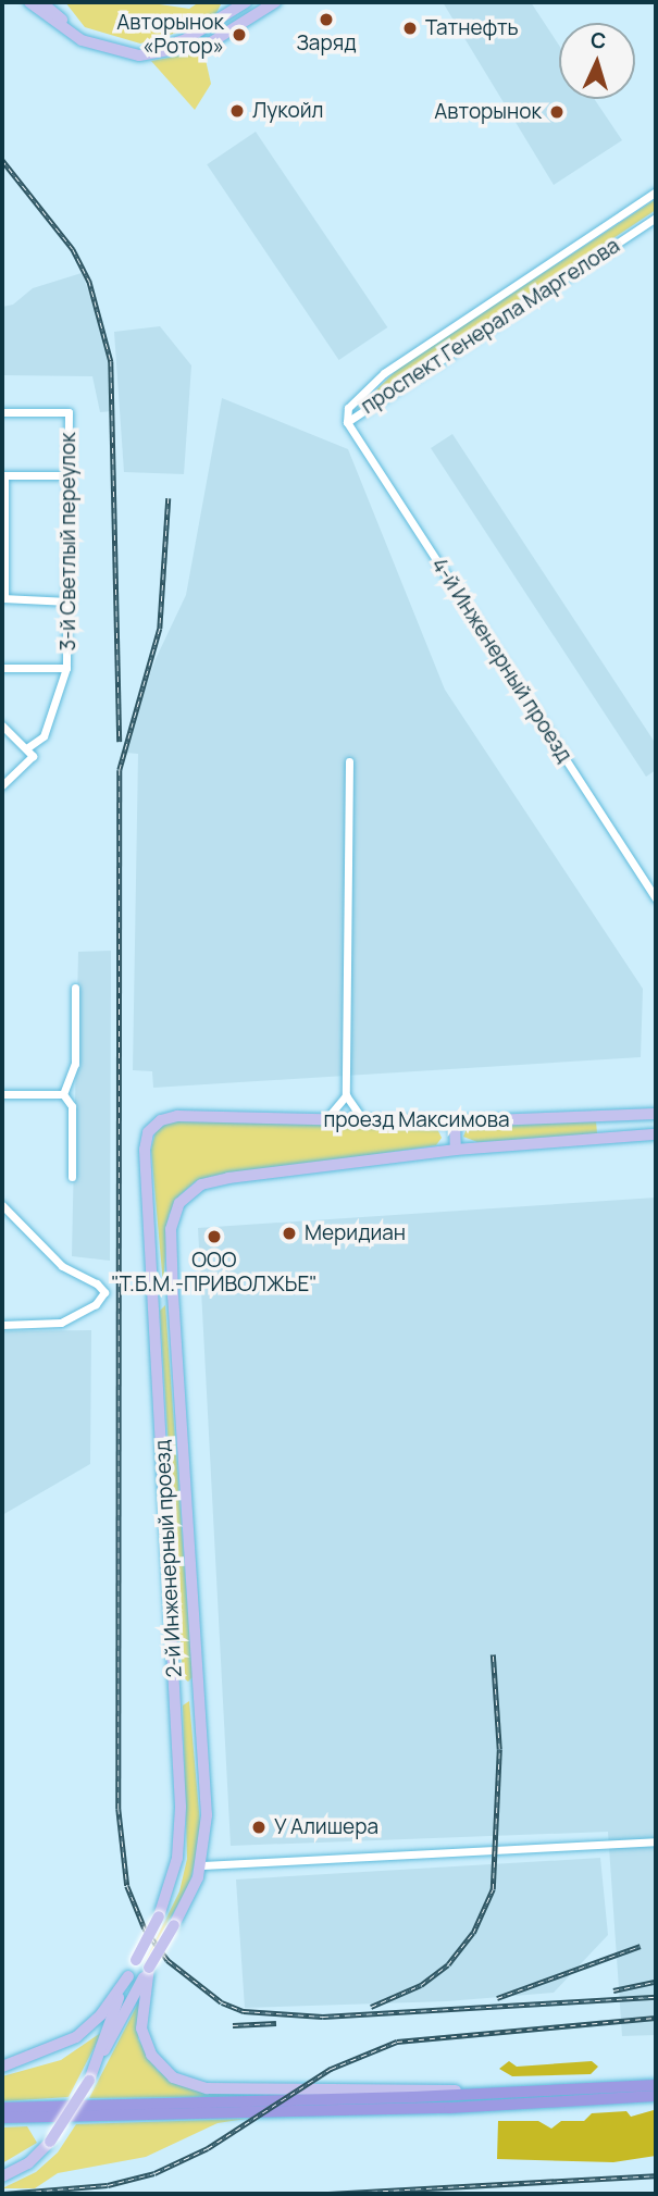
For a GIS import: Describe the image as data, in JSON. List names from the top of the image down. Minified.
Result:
{"streets":{"main road":["проезд Максимова","2-й Инженерный проезд"],"street":["проспект Генерала Маргелова","3-й Светлый переулок","4-й Инженерный проезд"]},"crossings":[["проспект Генерала Маргелова","4-й Инженерный проезд"],["проезд Максимова","2-й Инженерный проезд"]],"places":["Заряд","Татнефть","Авторынок «Ротор»","Лукойл","Авторынок","Меридиан","ООО \"Т.Б.М.-ПРИВОЛЖЬЕ\"","У Алишера"],"north":"top"}
